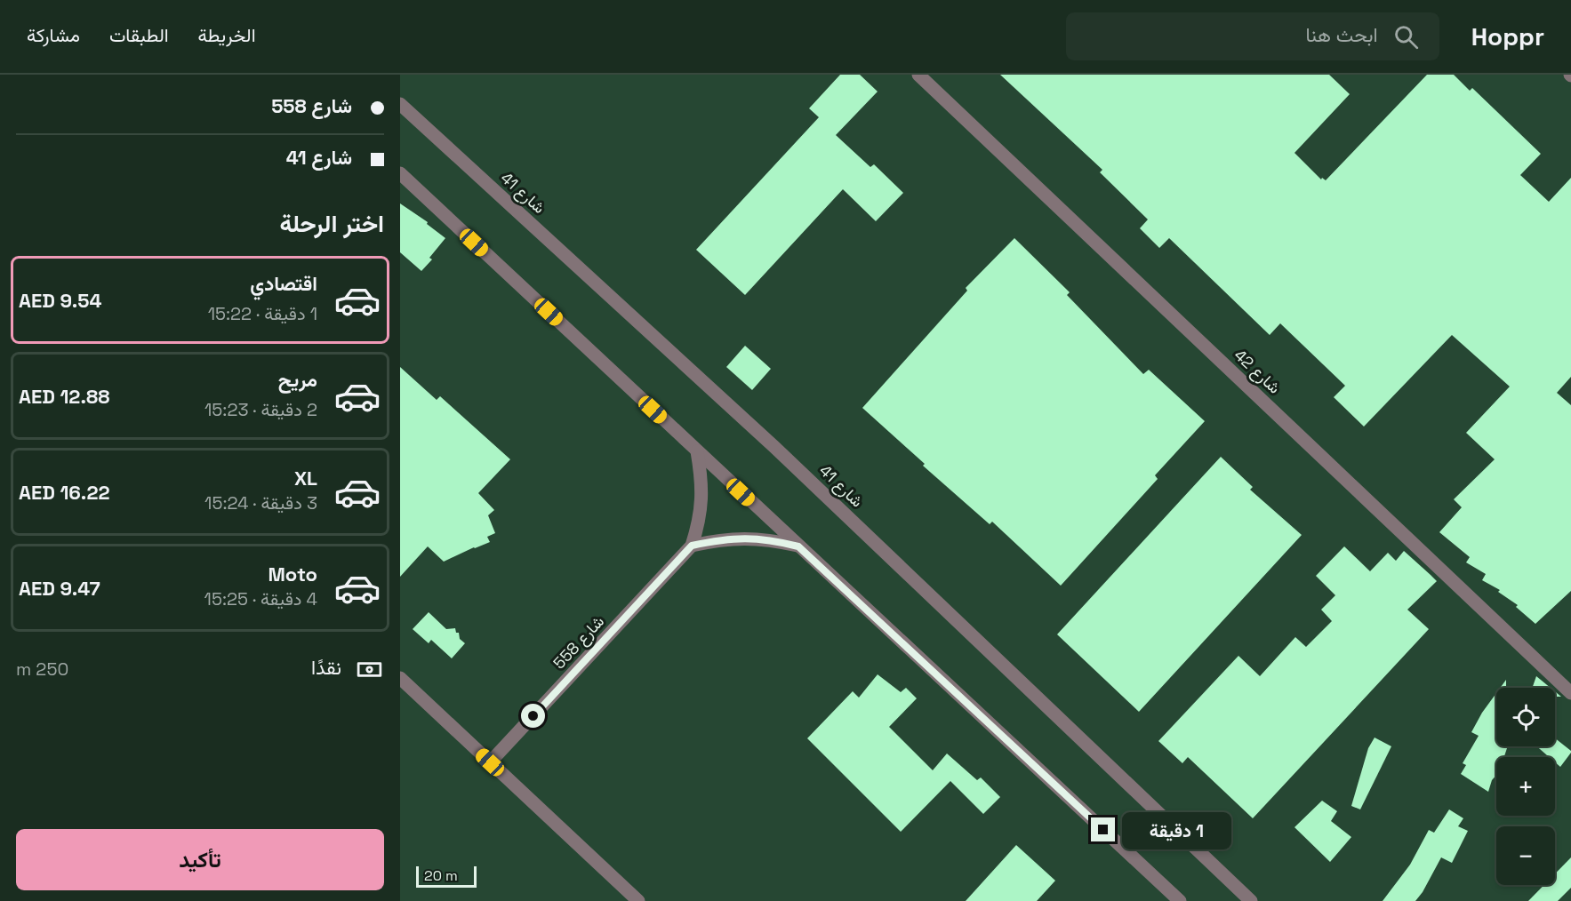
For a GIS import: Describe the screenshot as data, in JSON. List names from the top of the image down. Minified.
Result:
{"streets":{"street":["شارع 41","شارع 42","شارع 558"]},"scale_bar":"20 m","page":{"header":"Hoppr","search":"ابحث هنا","nav":["الخريطة","الطبقات","مشاركة"],"banner":["شارع 558","شارع 41"],"heading":"اختر الرحلة","list":[{"name":"اقتصادي","note":"1 دقيقة · 15:22","value":"AED 9.54"},{"name":"مريح","note":"2 دقيقة · 15:23","value":"AED 12.88"},{"name":"XL","note":"3 دقيقة · 15:24","value":"AED 16.22"},{"name":"Moto","note":"4 دقيقة · 15:25","value":"AED 9.47"}],"pay":["نقدًا","250 m"],"map_buttons":["+","−"],"bubble":"1 دقيقة","buttons":"تأكيد","scale":"20 m"}}
